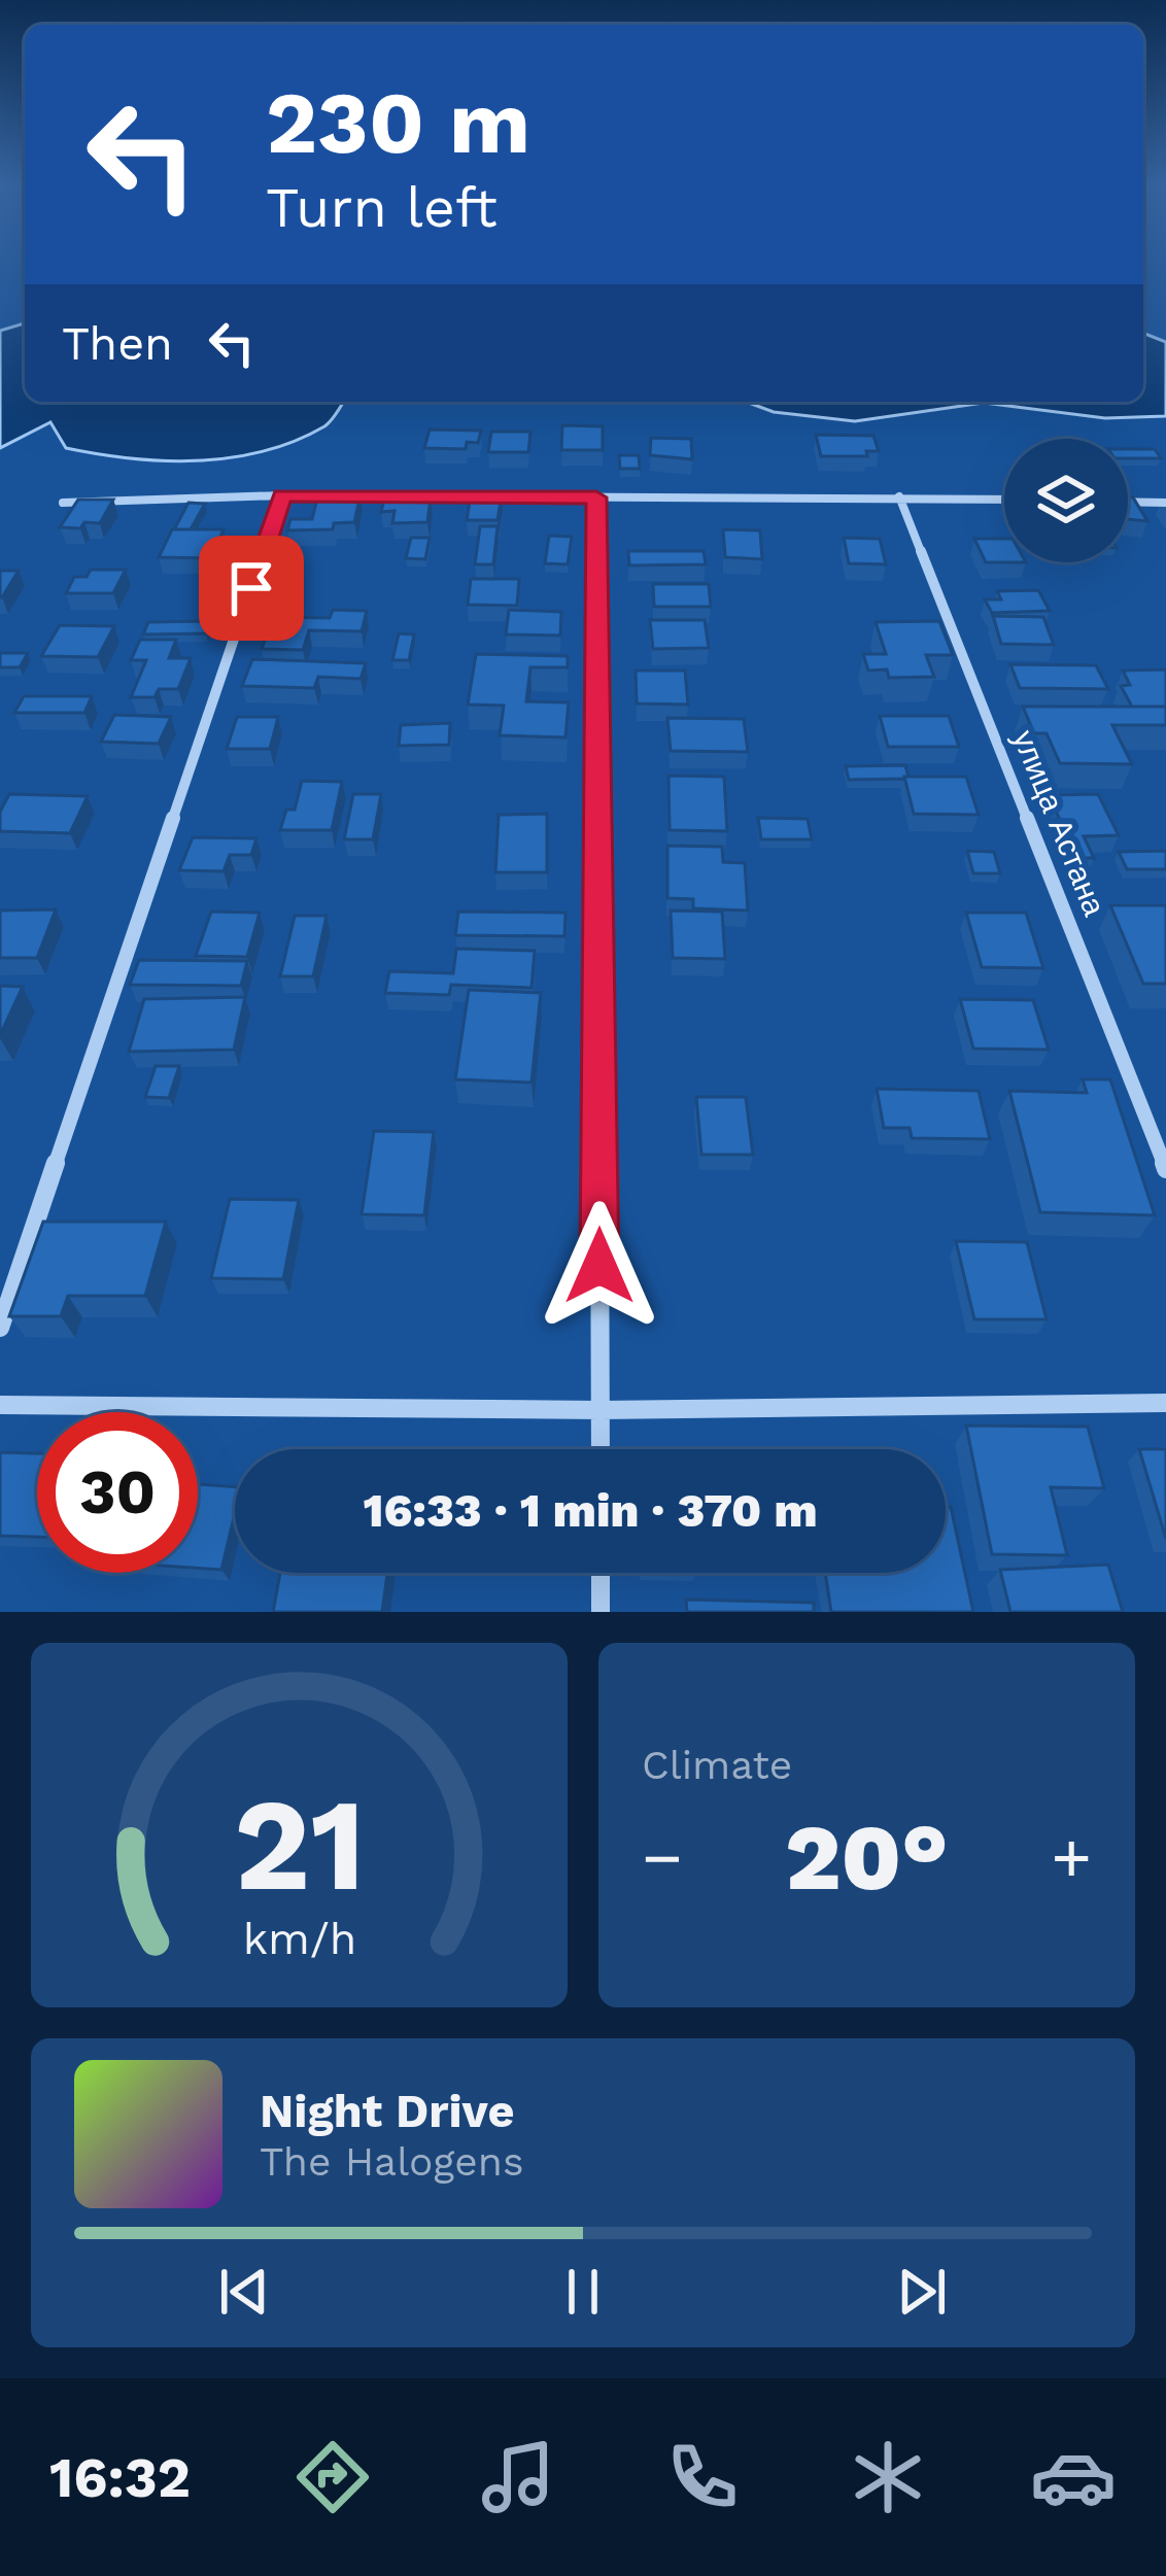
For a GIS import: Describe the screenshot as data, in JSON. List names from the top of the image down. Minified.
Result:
{"streets":{"street":["улица Астана"]},"page":{"turn":["230 m","Turn left"],"then":"Then","limit":"30","trip":"16:33 · 1 min · 370 m","tile":"Climate","heat":["−","20°","+"],"song":["Night Drive","The Halogens"],"tabs":"16:32","gauge":["21","km/h"]}}
